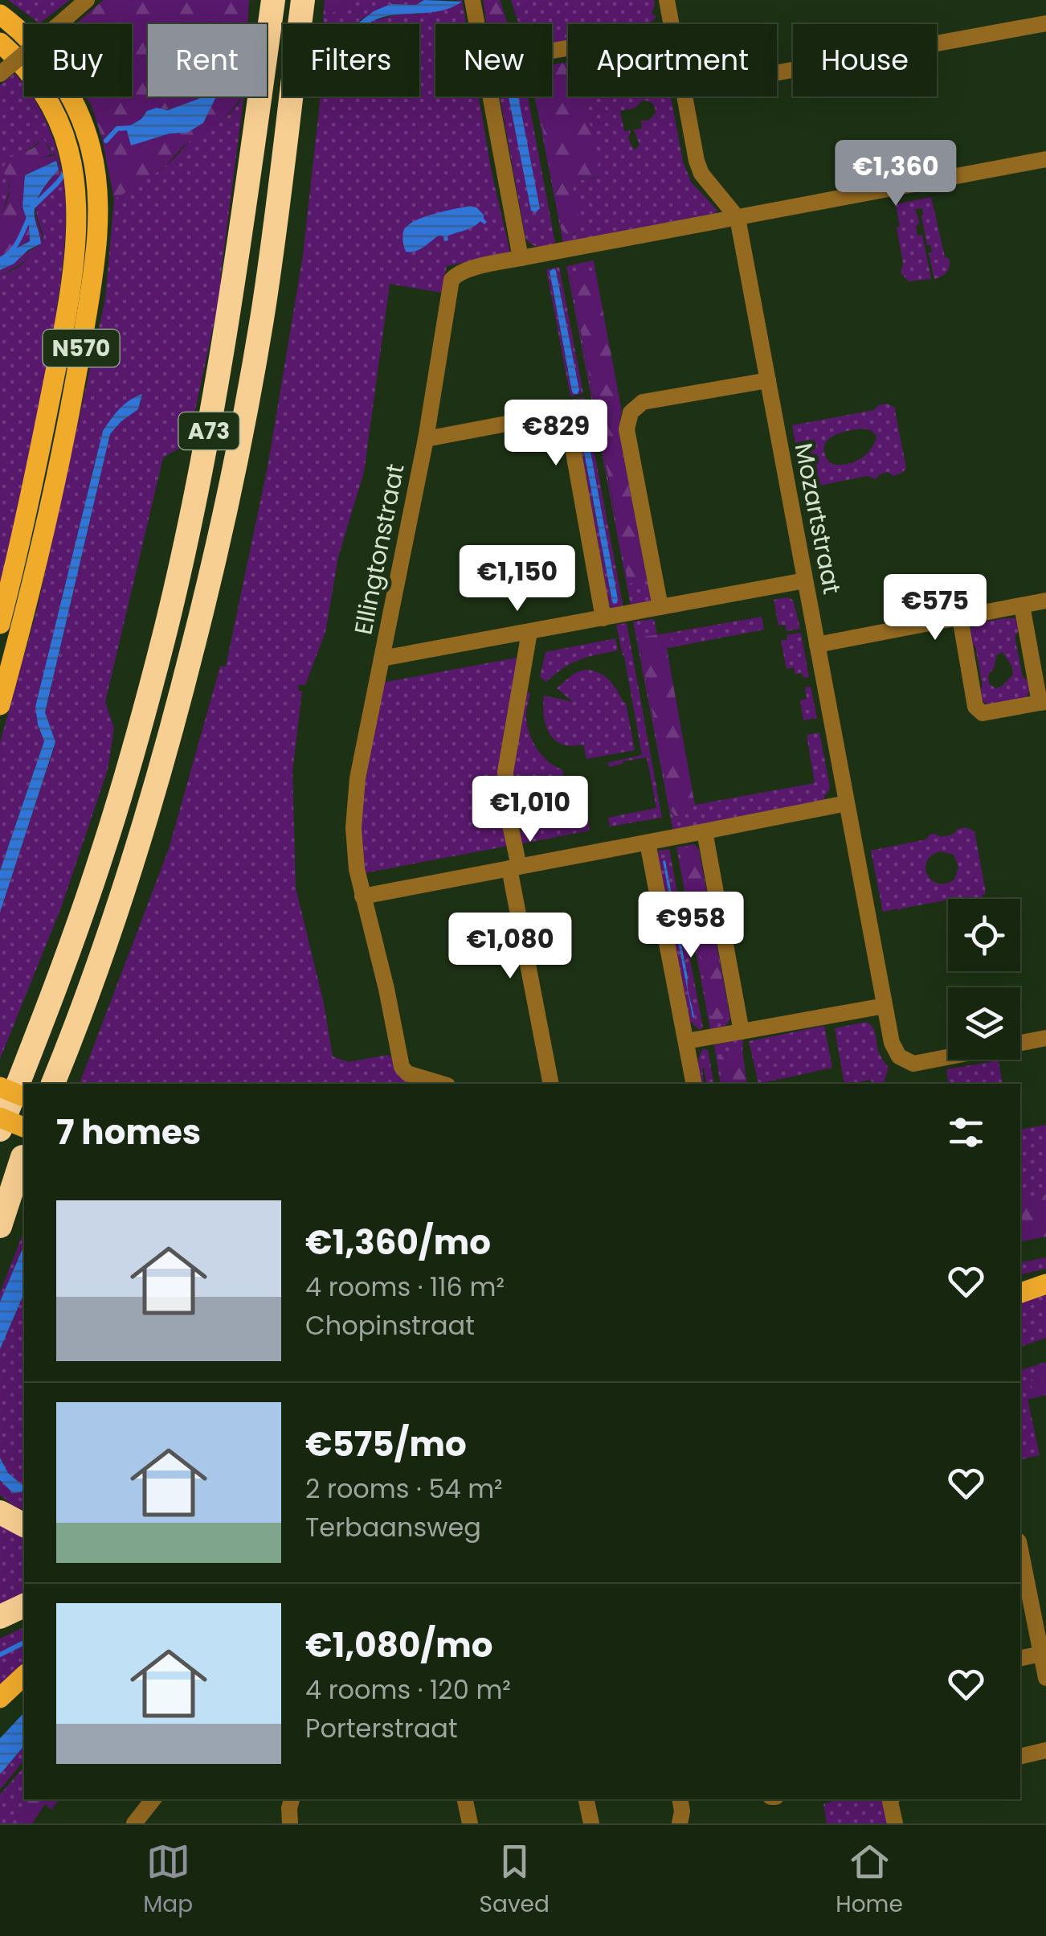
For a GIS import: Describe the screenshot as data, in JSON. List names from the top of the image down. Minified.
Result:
{"streets":{"highway":["A73"],"main road":["N570"],"street":["Mozartstraat","Ellingtonstraat"]},"crossings":[["Mozartstraat","Ellingtonstraat"]],"page":{"chip":["Buy","Rent","Filters","New","Apartment","House"],"price":["€1,360","€829","€1,150","€575","€1,010","€958","€1,080"],"heading":"7 homes","list":[{"name":"€1,360/mo","note":"4 rooms · 116 m² · Chopinstraat"},{"name":"€575/mo","note":"2 rooms · 54 m² · Terbaansweg"},{"name":"€1,080/mo","note":"4 rooms · 120 m² · Porterstraat"}],"tabs":["Map","Saved","Home"]}}
